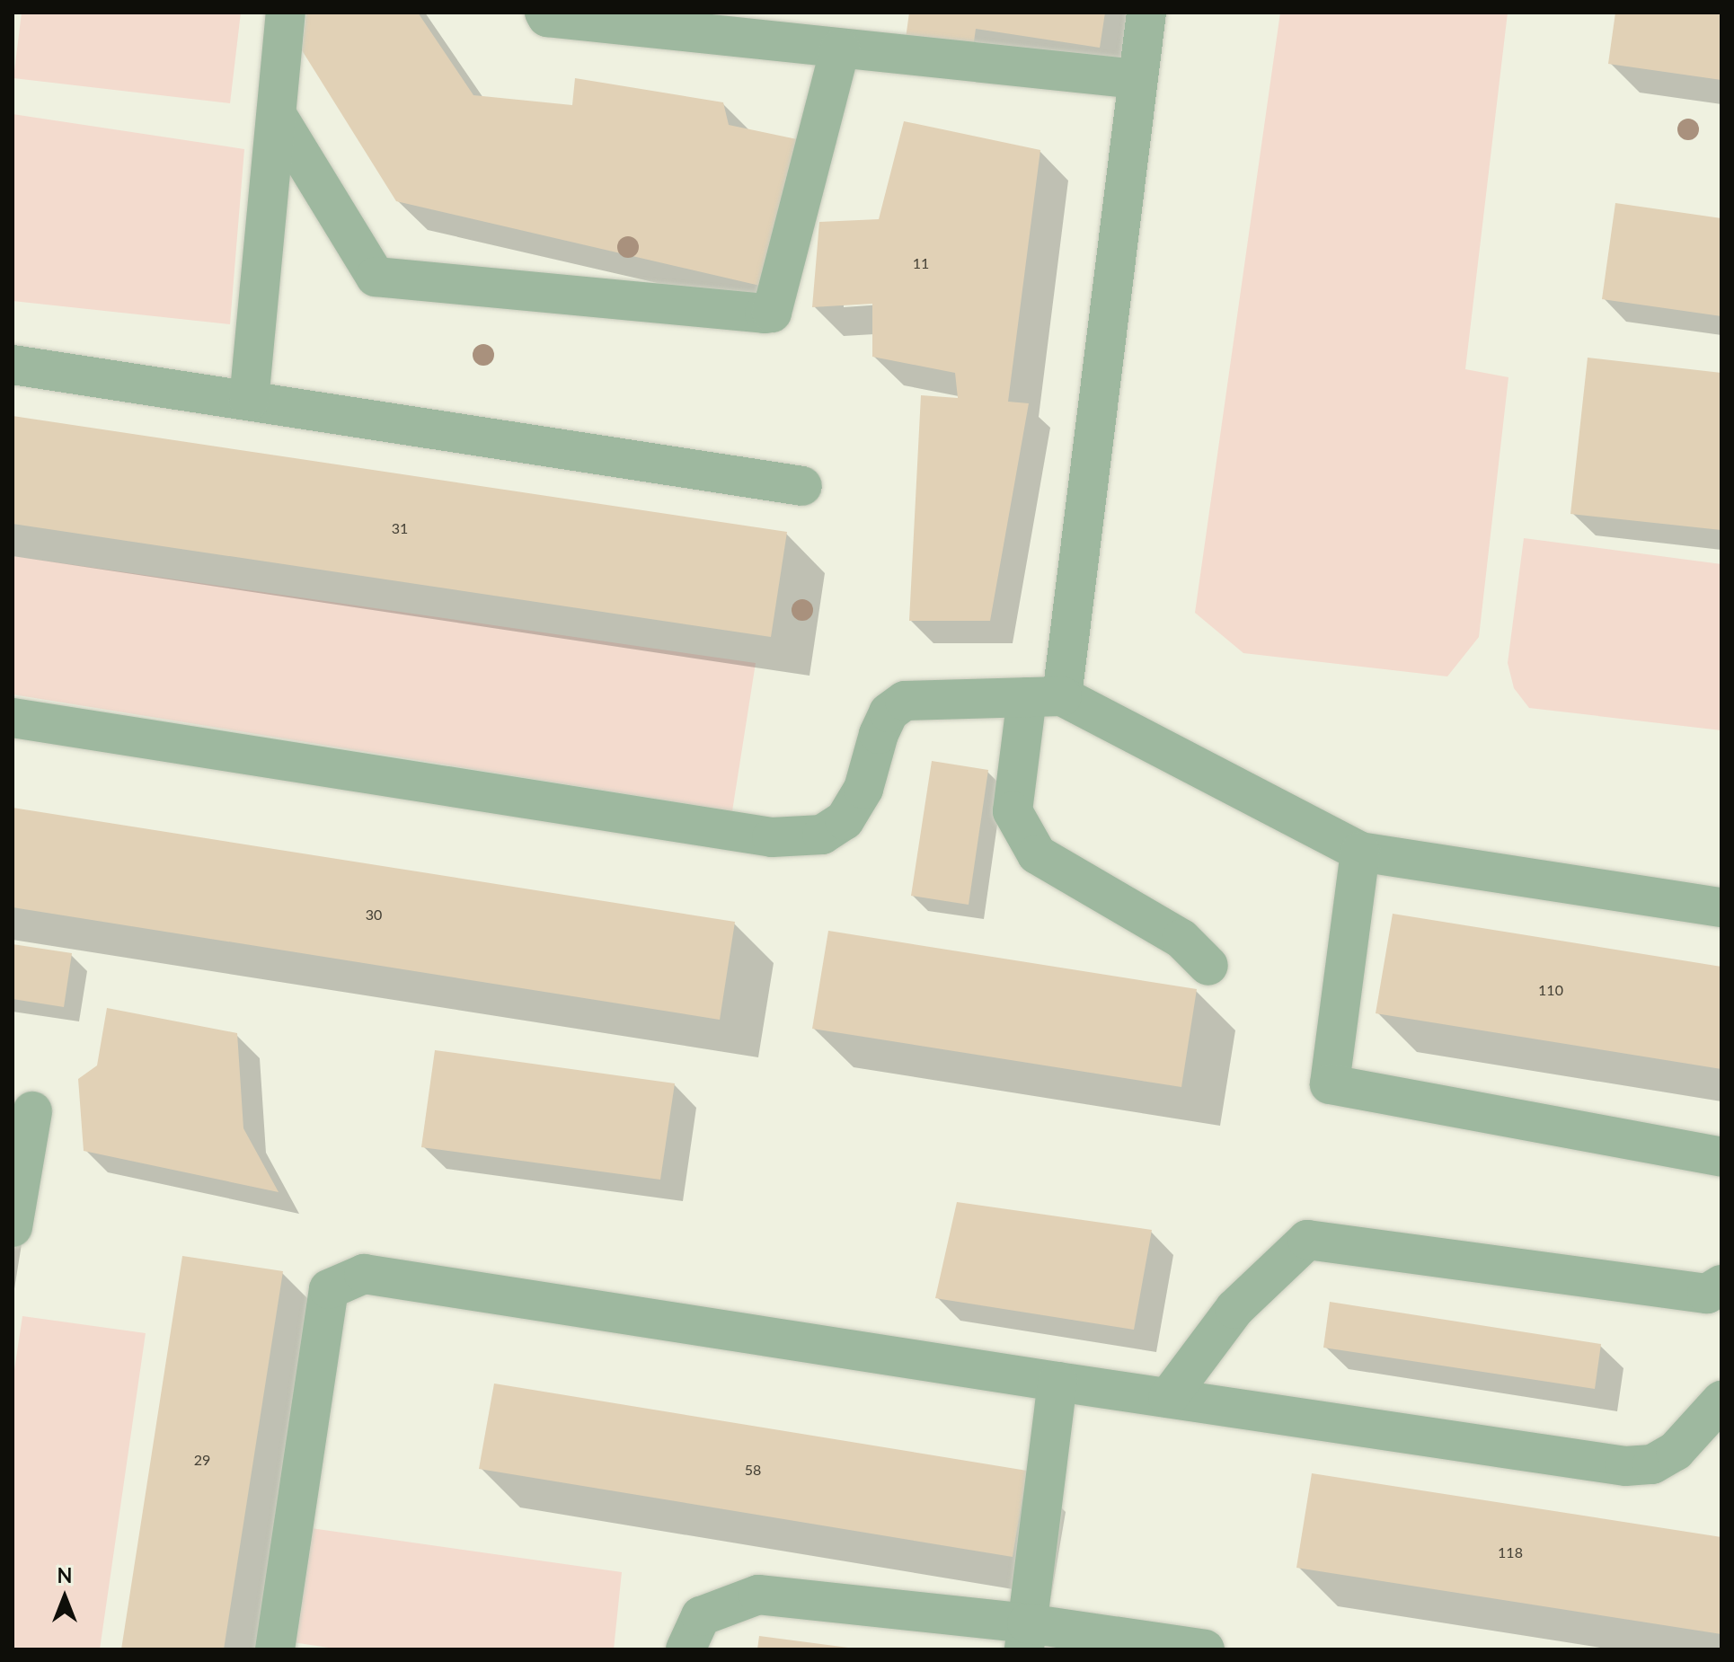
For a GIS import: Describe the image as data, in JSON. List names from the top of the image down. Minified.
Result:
{"house_numbers":["11","31","30","110","29","58","118"],"north":"top"}
